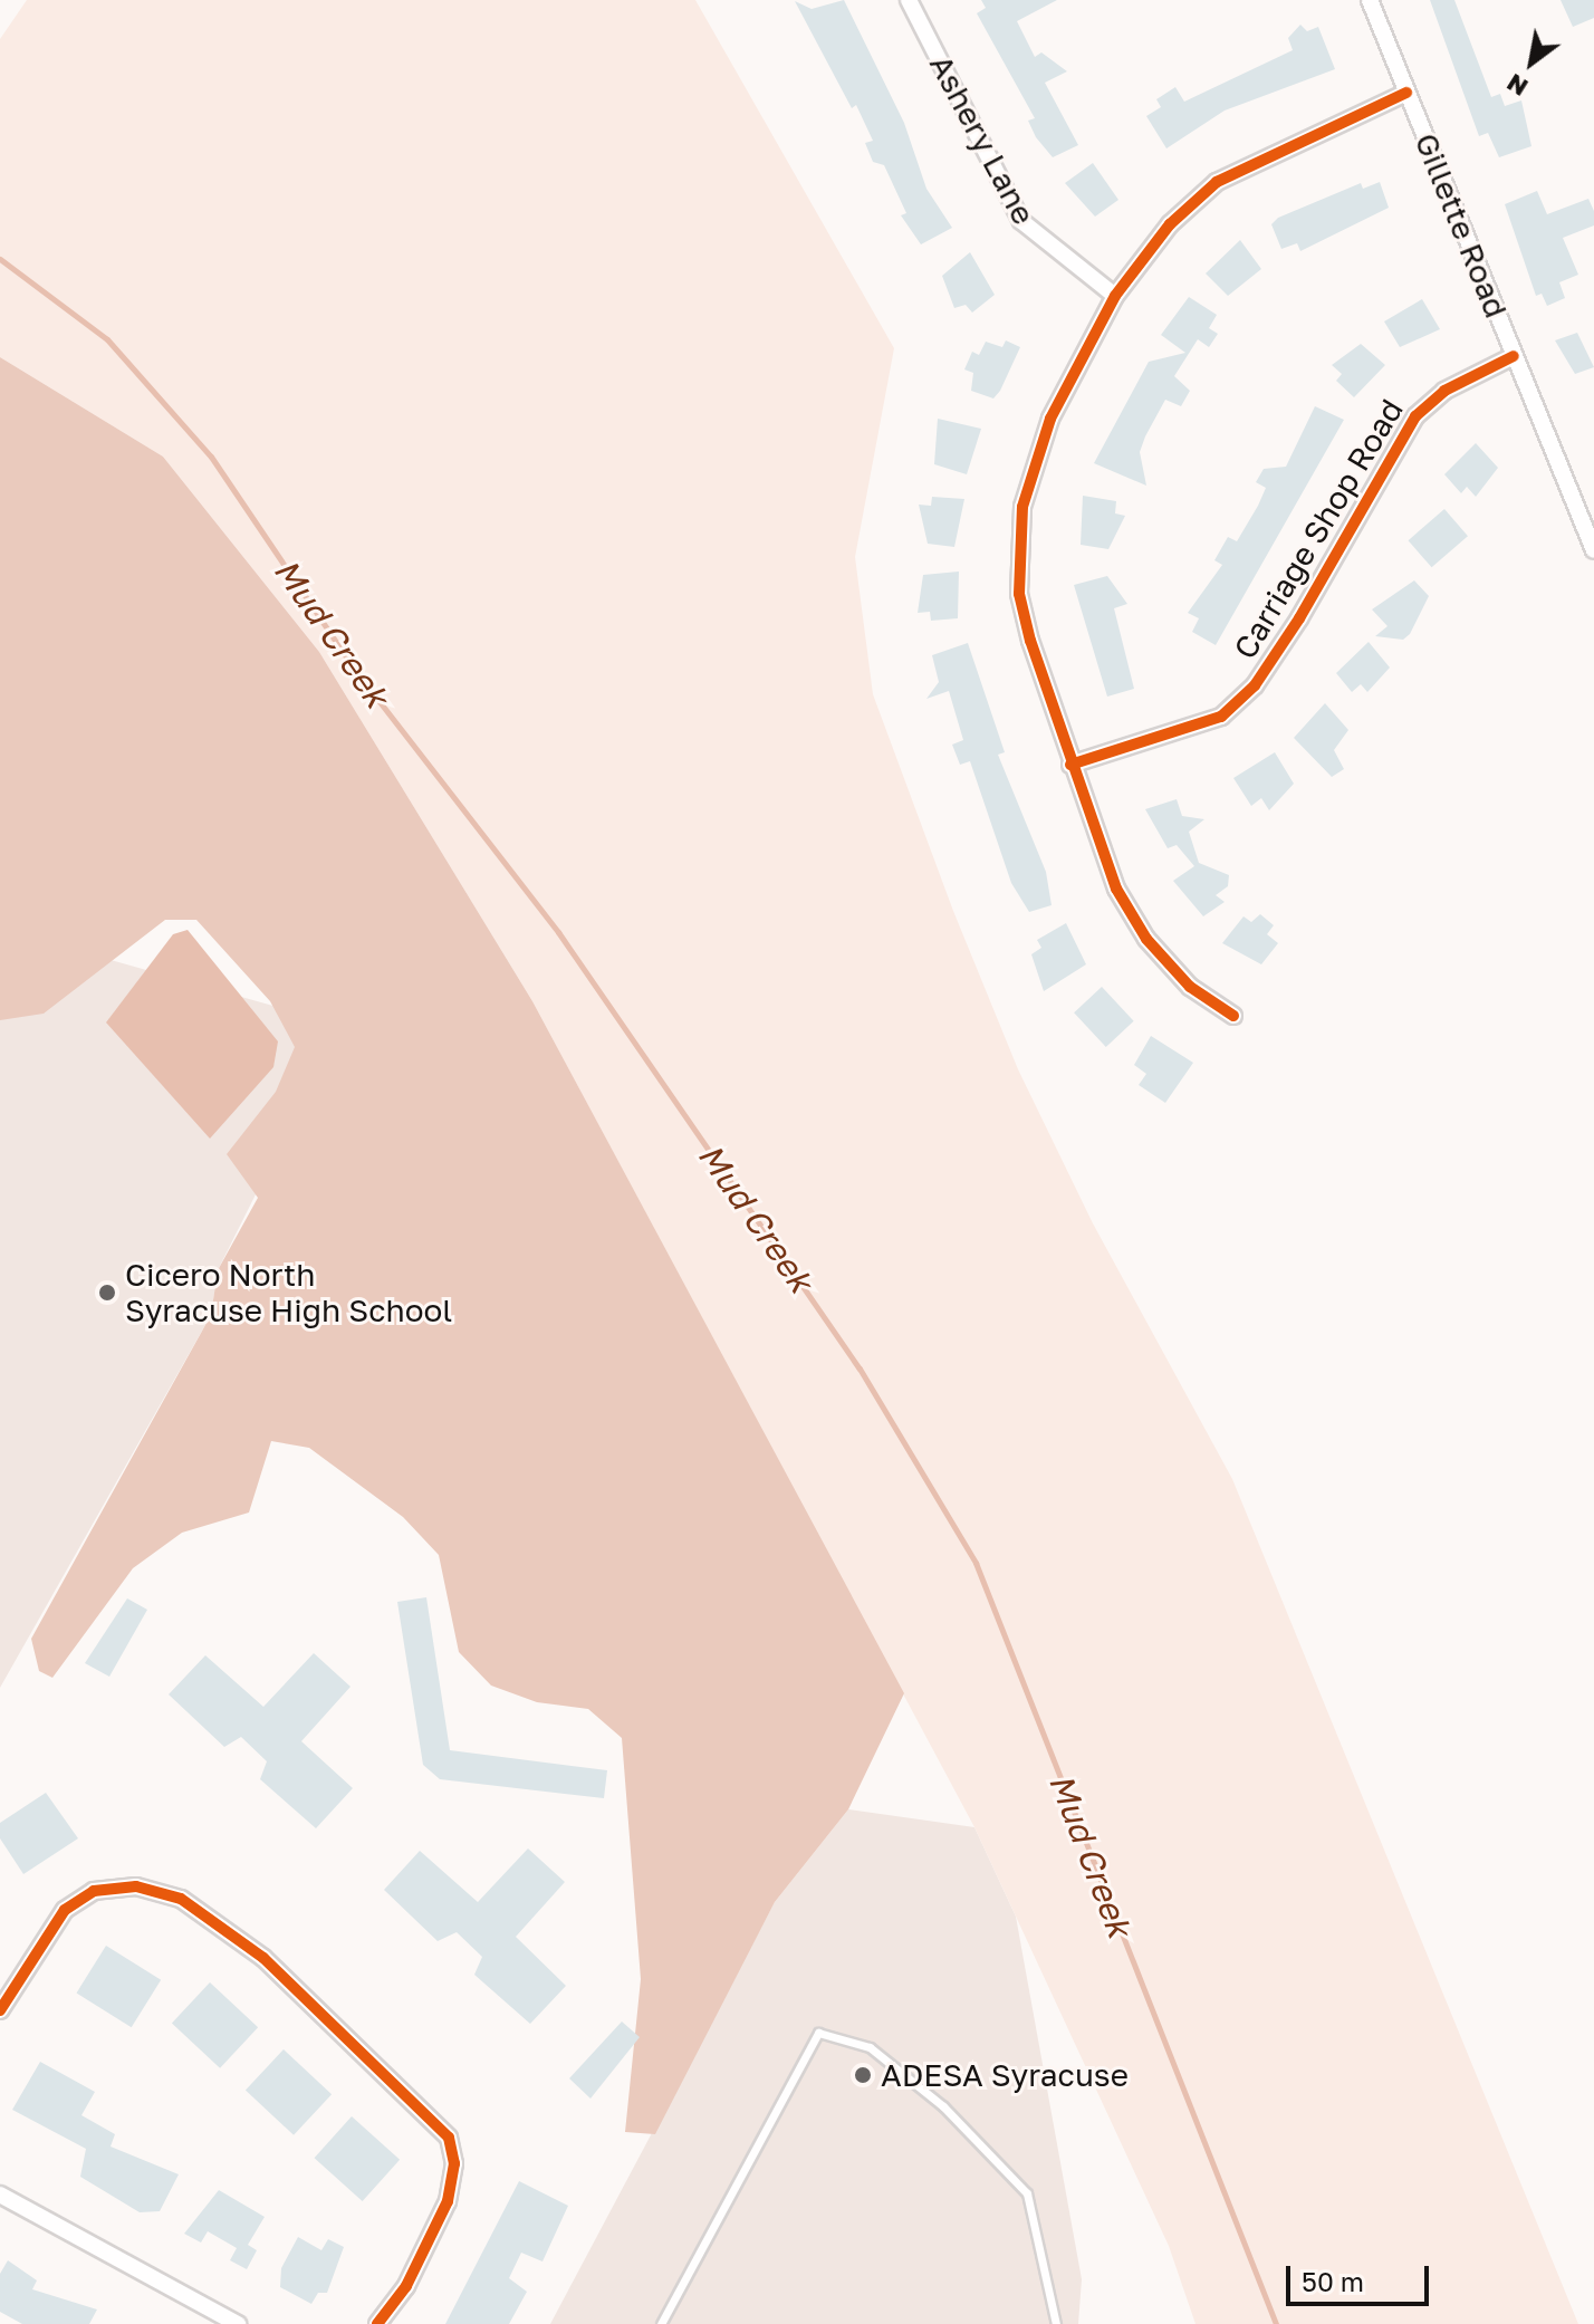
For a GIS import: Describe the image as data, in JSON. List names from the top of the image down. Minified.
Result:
{"streets":{"street":["Ashery Lane","Gillette Road","Carriage Shop Road"]},"crossings":[["Gillette Road","Carriage Shop Road"]],"water":["Mud Creek"],"places":["Cicero North Syracuse High School","ADESA Syracuse"],"scale_bar":"50 m","north":"bottom left"}
